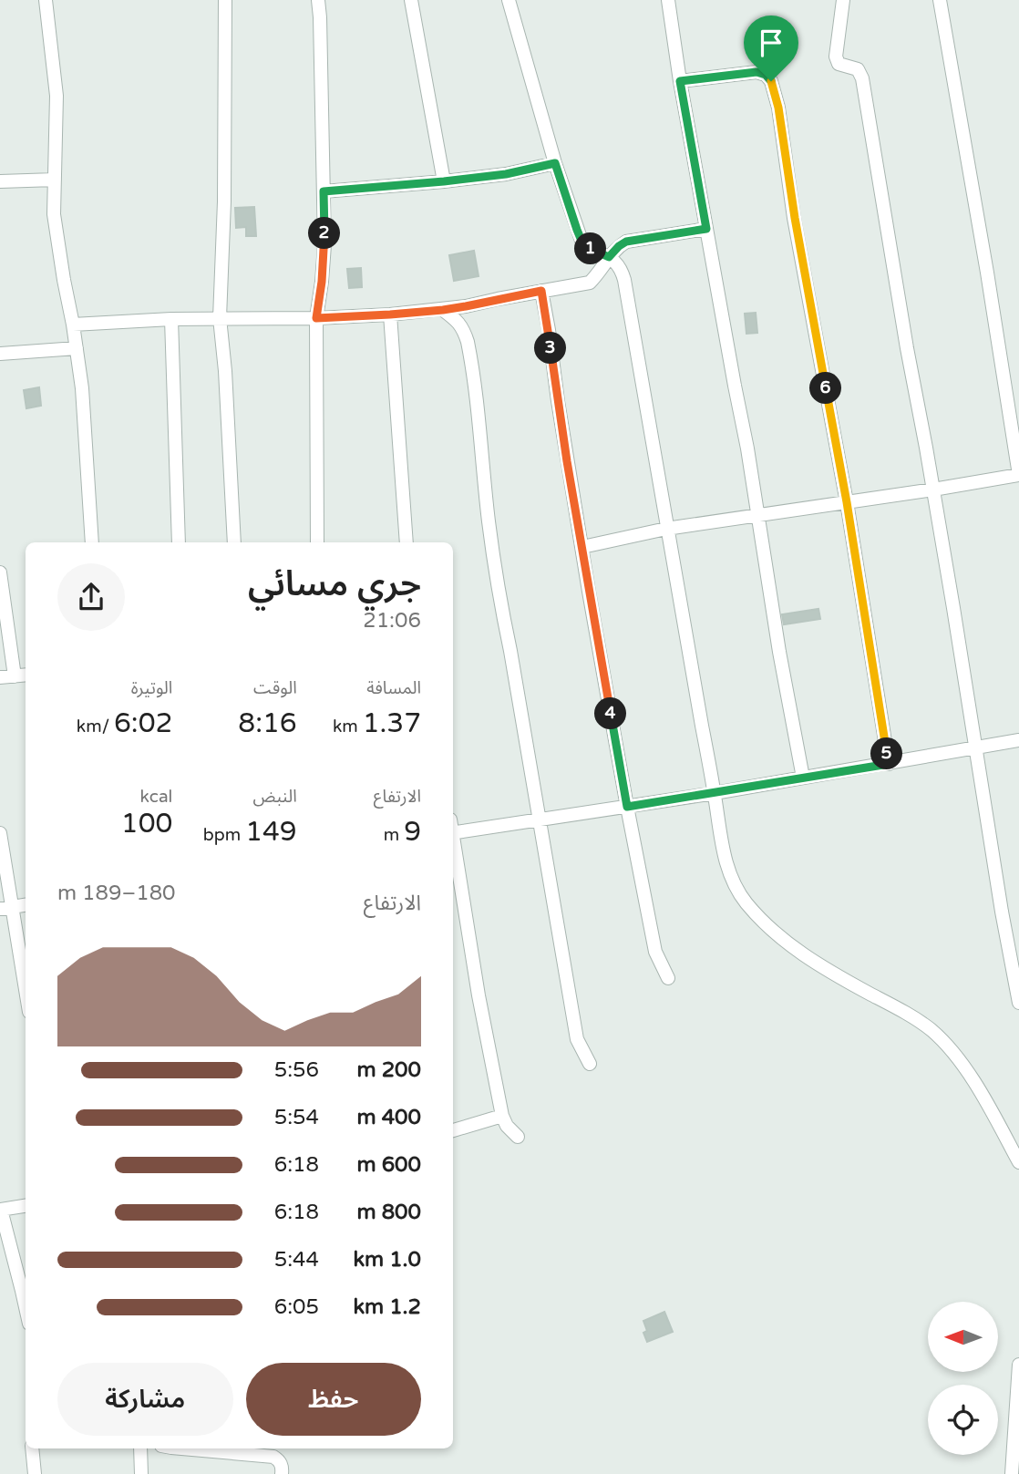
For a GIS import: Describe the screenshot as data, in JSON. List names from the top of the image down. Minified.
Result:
{"north":"left","page":{"pins":["2","1","3","6","4","5"],"heading":["جري مسائي","21:06"],"stats":[["المسافة","1.37 km"],["الوقت","8:16"],["الوتيرة","6:02 /km"],["الارتفاع","9 m"],["النبض","149 bpm"],["kcal","100"]],"chart":["الارتفاع","180–189 m"],"list":[{"name":"200 m","note":"5:56"},{"name":"400 m","note":"5:54"},{"name":"600 m","note":"6:18"},{"name":"800 m","note":"6:18"},{"name":"1.0 km","note":"5:44"},{"name":"1.2 km","note":"6:05"}],"buttons":["حفظ","مشاركة"]}}
